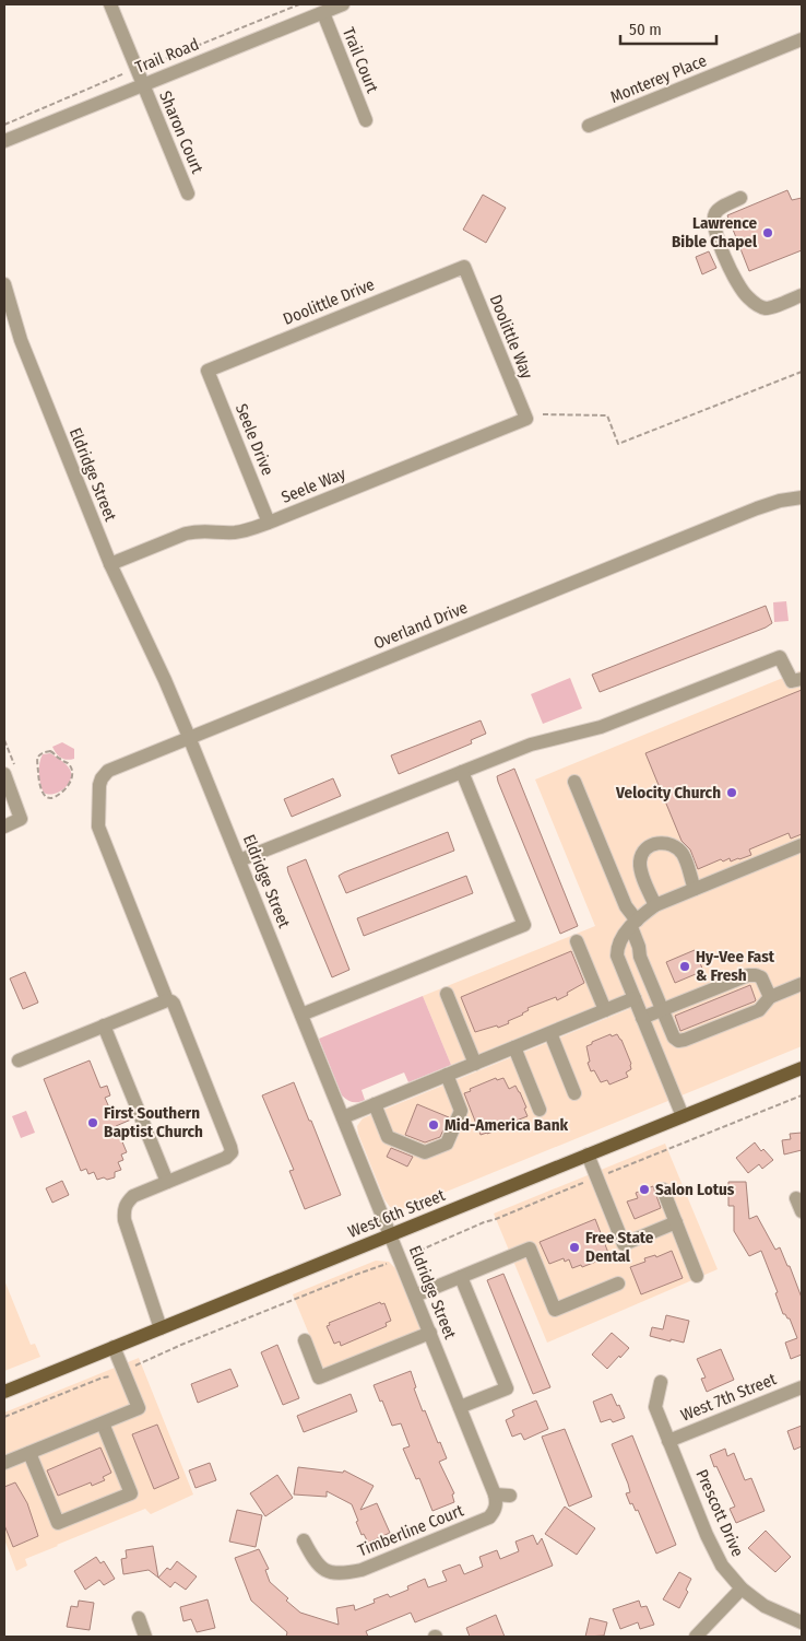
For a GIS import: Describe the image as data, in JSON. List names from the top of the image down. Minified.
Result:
{"streets":{"main road":["West 6th Street"],"street":["Trail Road","Trail Court","Monterey Place","Sharon Court","Doolittle Drive","Doolittle Way","Seele Drive","Eldridge Street","Seele Way","Overland Drive","West 7th Street","Prescott Drive","Timberline Court"]},"crossings":[["Trail Road","Trail Court"],["Trail Road","Sharon Court"],["Doolittle Drive","Doolittle Way"],["Doolittle Drive","Seele Drive"],["Doolittle Way","Seele Way"],["Seele Drive","Seele Way"],["Eldridge Street","Seele Way"],["Eldridge Street","Overland Drive"],["Eldridge Street","West 6th Street"],["Eldridge Street","Timberline Court"],["West 7th Street","Prescott Drive"]],"places":["Lawrence Bible Chapel","Velocity Church","Hy-Vee Fast & Fresh","First Southern Baptist Church","Mid-America Bank","Salon Lotus","Free State Dental"],"scale_bar":"50 m"}
